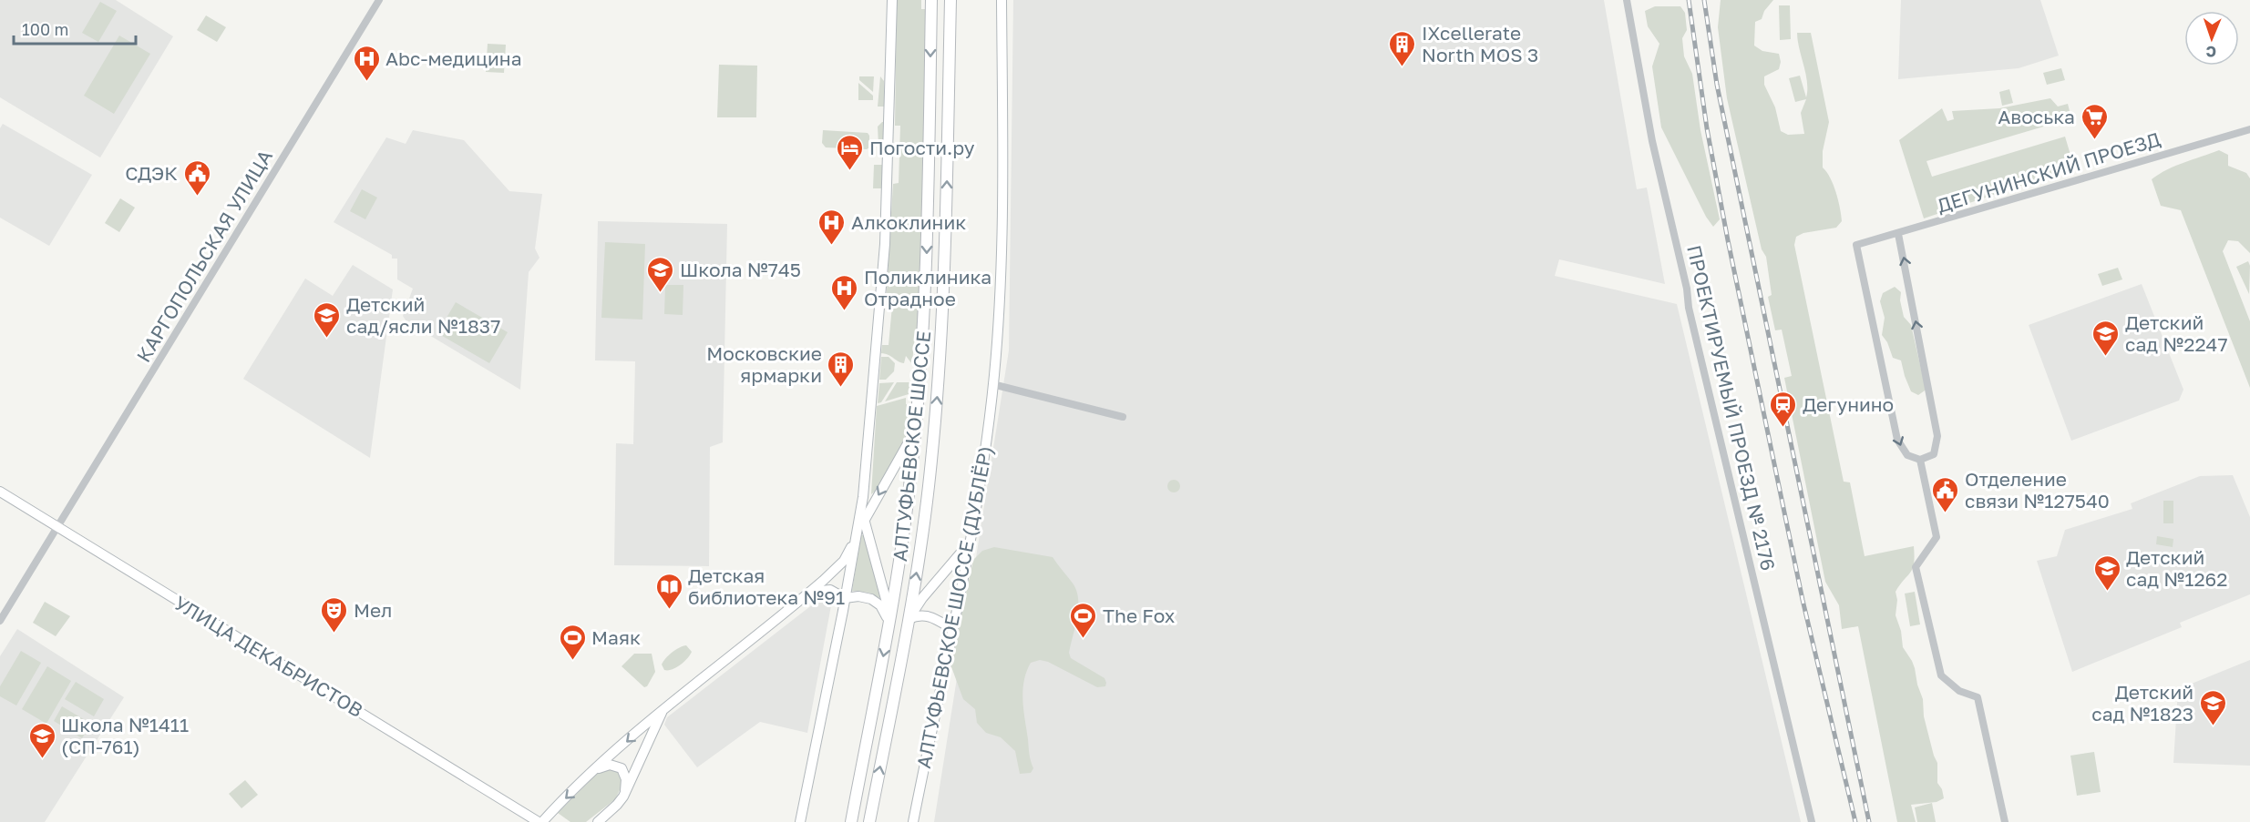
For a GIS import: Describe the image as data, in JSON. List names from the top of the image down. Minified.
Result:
{"streets":{"main road":["АЛТУФЬЕВСКОЕ ШОССЕ","АЛТУФЬЕВСКОЕ ШОССЕ (ДУБЛЁР)","УЛИЦА ДЕКАБРИСТОВ"],"street":["ДЕГУНИНСКИЙ ПРОЕЗД","КАРГОПОЛЬСКАЯ УЛИЦА","ПРОЕКТИРУЕМЫЙ ПРОЕЗД № 2176"]},"crossings":[["КАРГОПОЛЬСКАЯ УЛИЦА","УЛИЦА ДЕКАБРИСТОВ"]],"places":{"building":["IXcellerate North MOS 3","Московские ярмарки"],"hospital":["Abc-медицина","Алкоклиник","Поликлиника Отрадное"],"supermarket":["Авоська"],"hotel":["Погости.ру"],"public building":["СДЭК","Отделение связи №127540"],"school or university":["Школа №745","Детский сад/ясли №1837","Детский сад №2247","Детский сад №1262","Детский сад №1823","Школа №1411 (СП-761)"],"station":["Дегунино"],"library":["Детская библиотека №91"],"theatre":["Мел"],"sports":["The Fox","Маяк"]},"scale_bar":"100 m","north":"bottom"}
